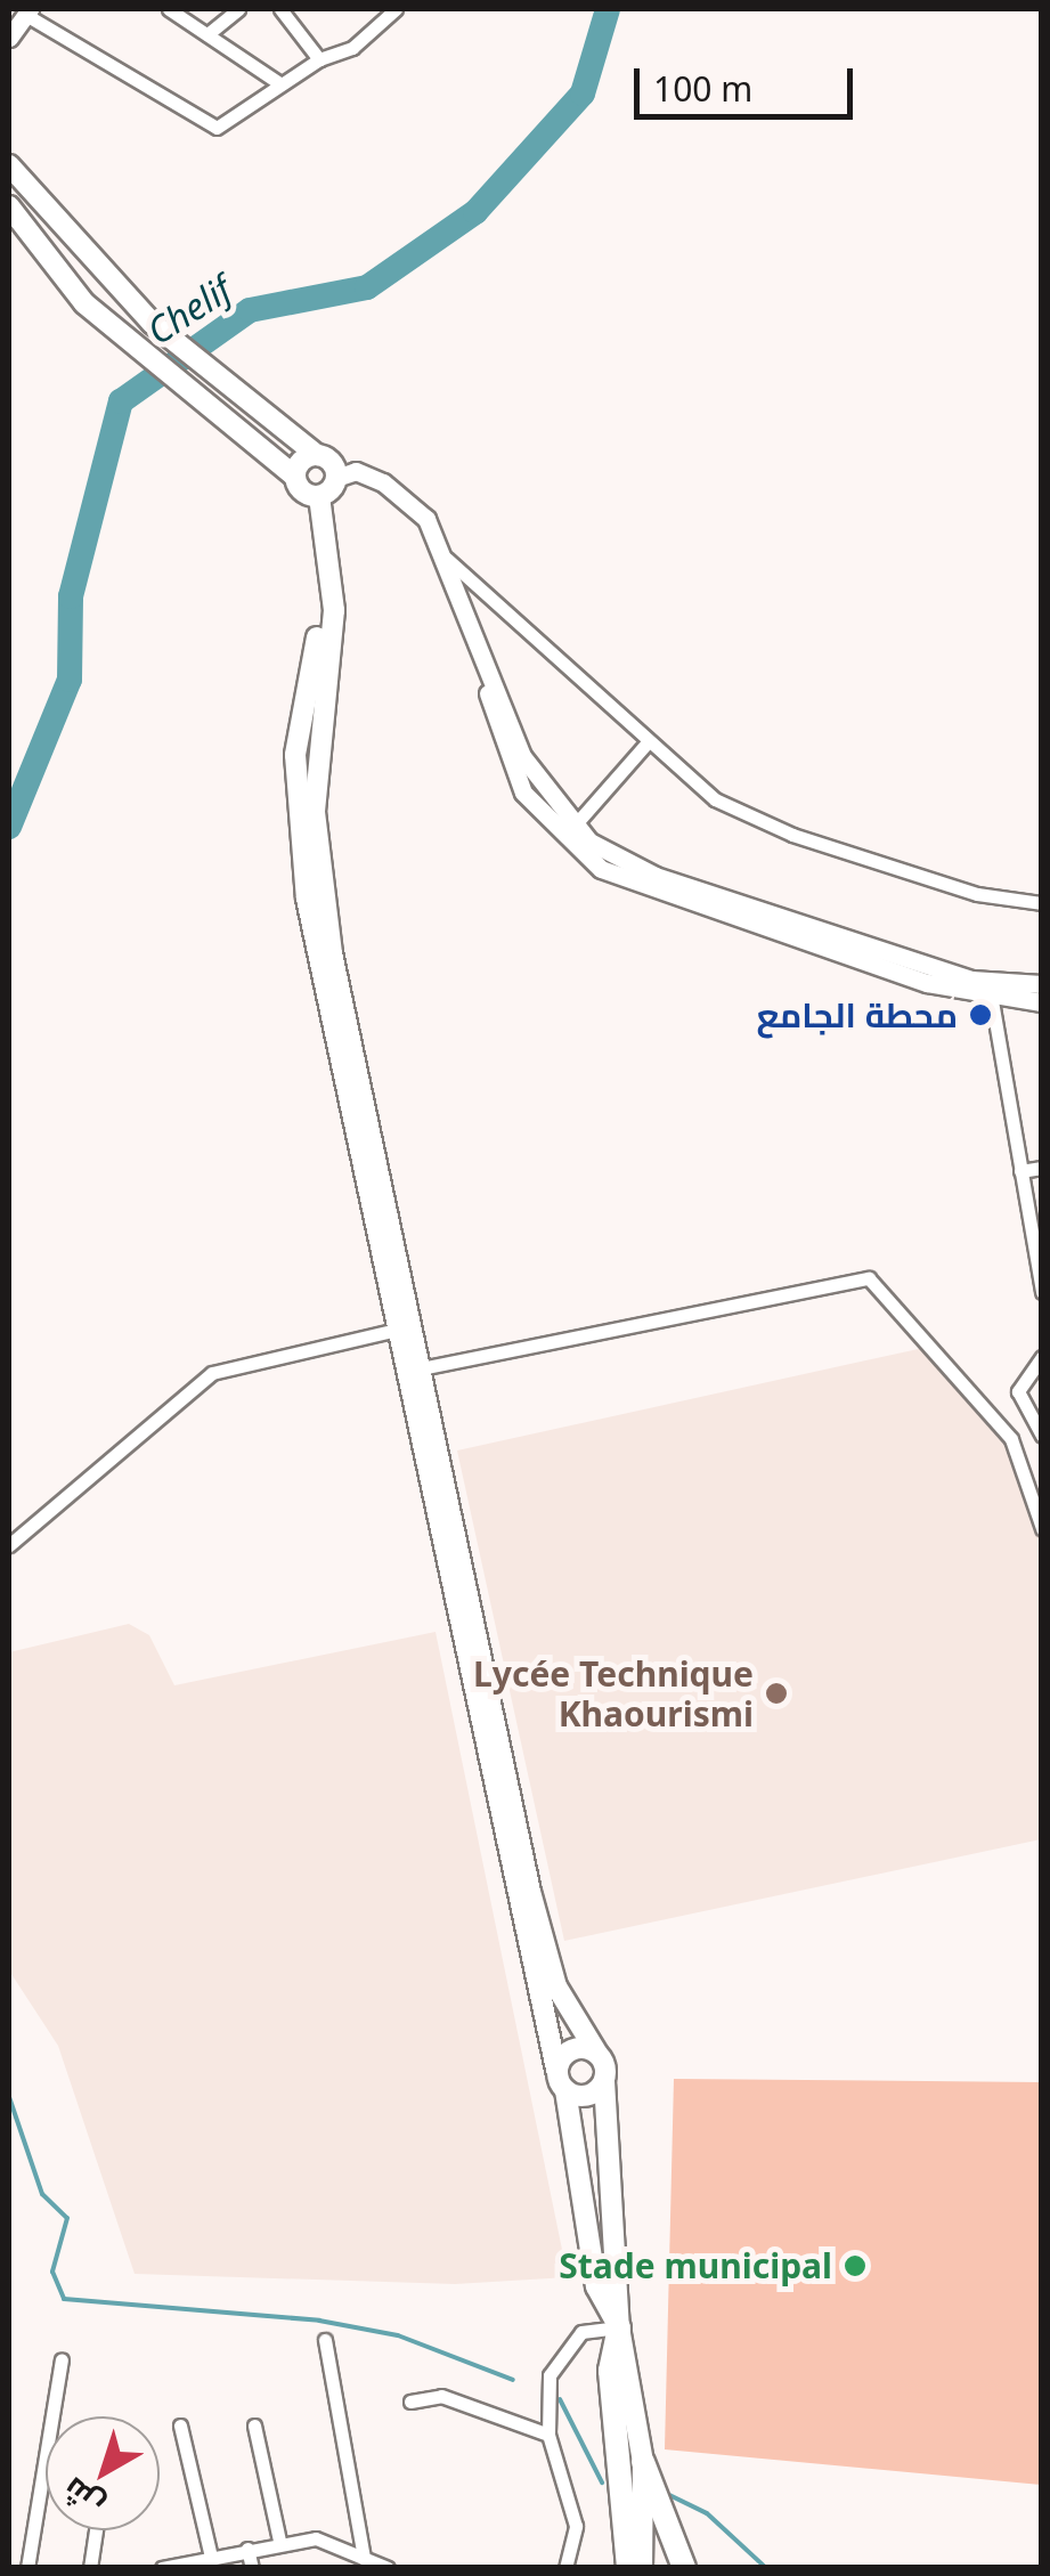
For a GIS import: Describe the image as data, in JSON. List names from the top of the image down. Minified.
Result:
{"water":["Chelif"],"places":["محطة الجامع","Lycée Technique Khaourismi","Stade municipal"],"scale_bar":"100 m","north":"bottom left"}
